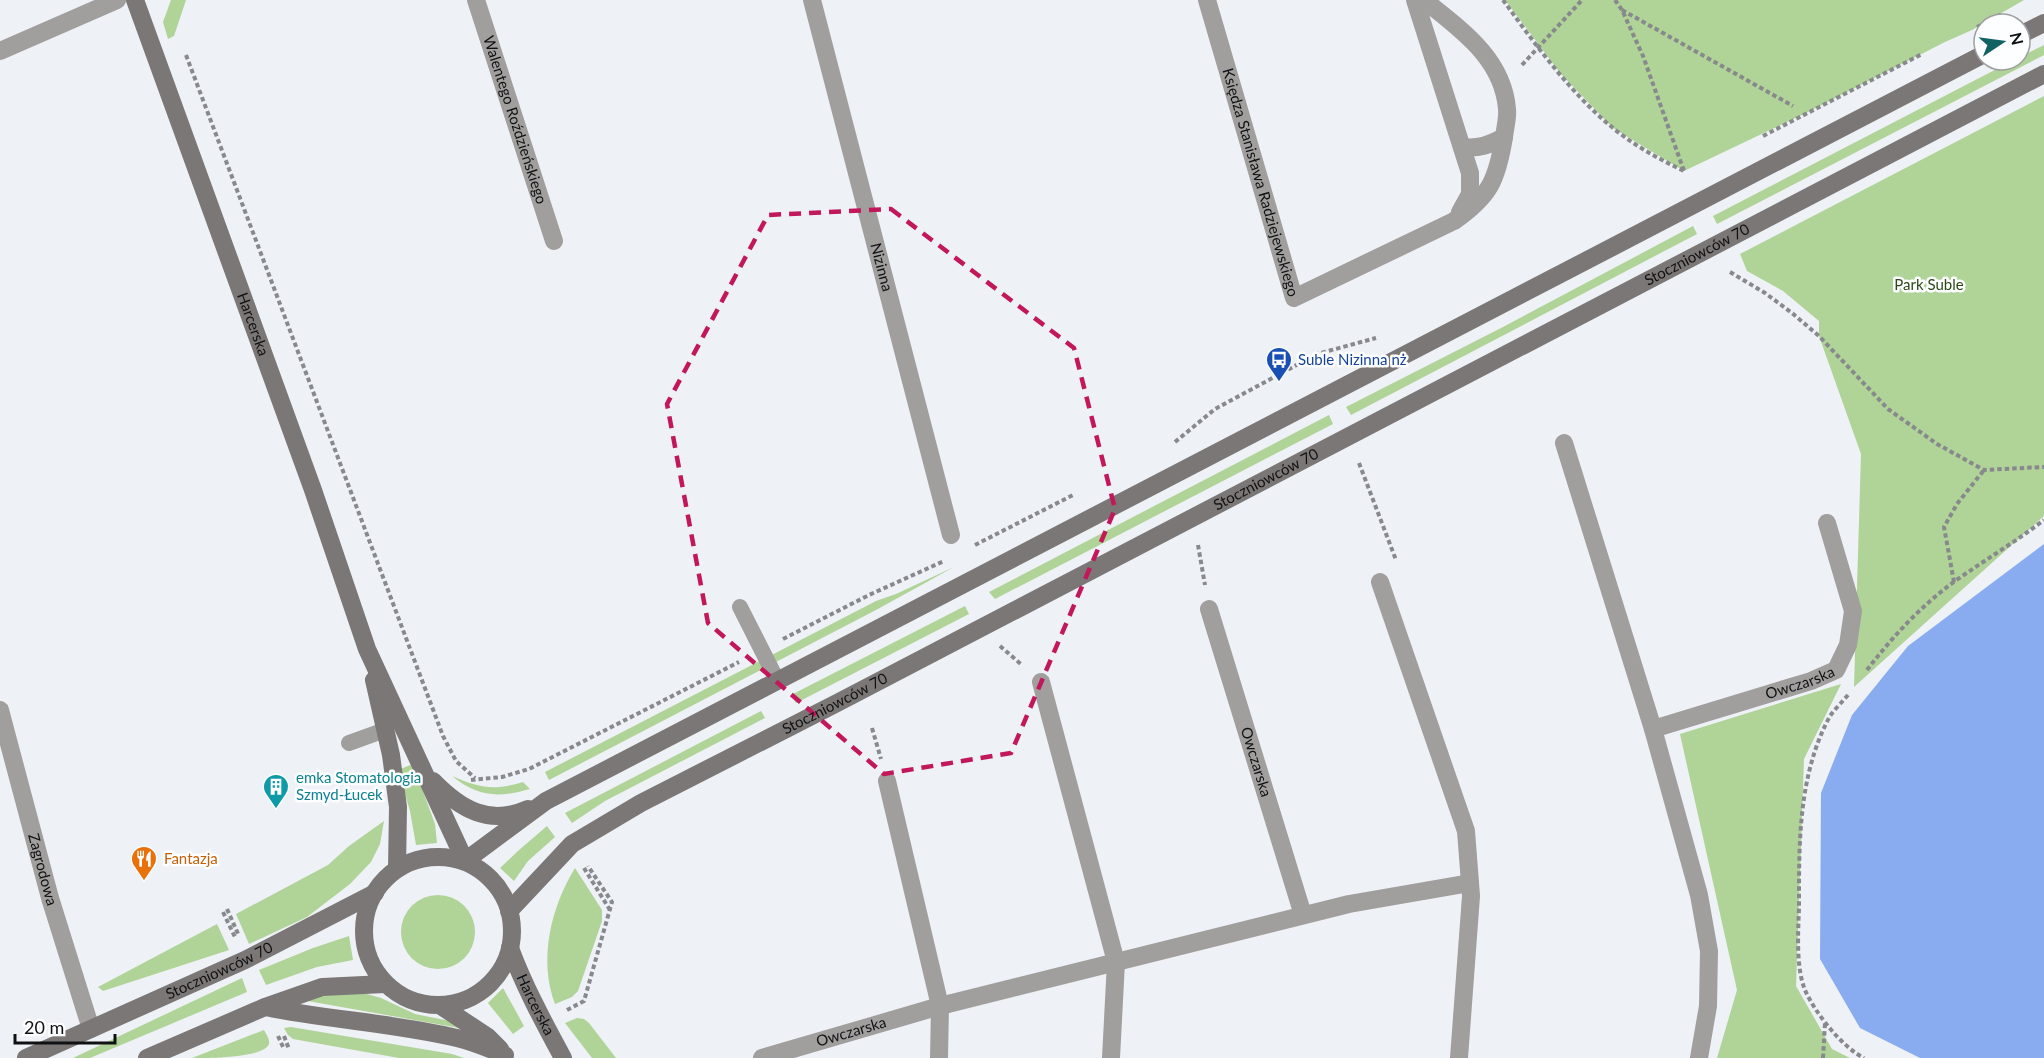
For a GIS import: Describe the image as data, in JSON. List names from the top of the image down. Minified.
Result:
{"streets":{"street":["Walentego Roździeńskiego","Księdza Stanisława Radziejewskiego","Stoczniowców 70","Nizinna","Harcerska","Owczarska","Zagrodowa"]},"crossings":[["Stoczniowców 70","Harcerska"],["Stoczniowców 70","Zagrodowa"]],"parks":["Park Suble"],"places":{"bus stop":["Suble Nizinna nż"],"building":["emka Stomatologia Szmyd-Łucek"],"restaurant":["Fantazja"]},"scale_bar":"20 m","north":"right"}
